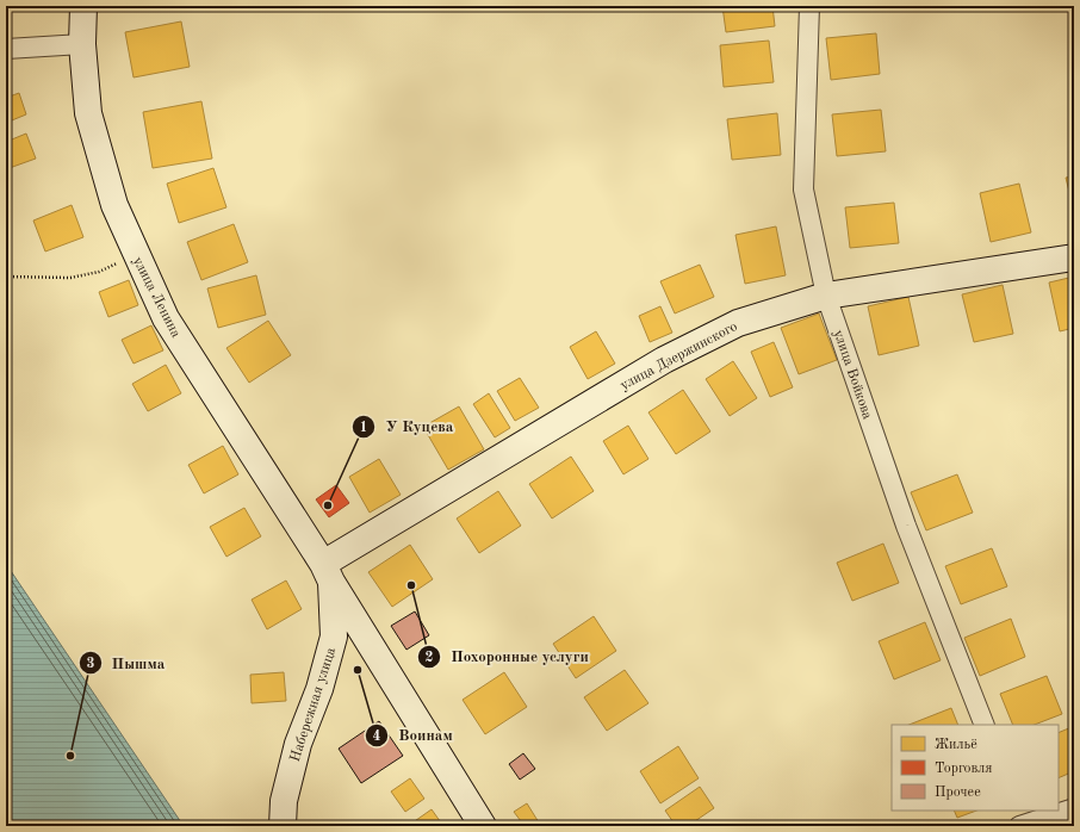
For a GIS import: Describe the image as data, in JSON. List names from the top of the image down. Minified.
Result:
{"streets":{"main road":["улица Ленина","улица Дзержинского","Набережная улица"],"street":["улица Войкова"]},"crossings":[["улица Ленина","улица Дзержинского"],["улица Ленина","Набережная улица"],["улица Дзержинского","улица Войкова"],["улица Дзержинского","Набережная улица"]],"places":["У Куцева","Похоронные услуги","Воинам","Пышма"],"legend":["Жильё","Торговля","Прочее"]}
